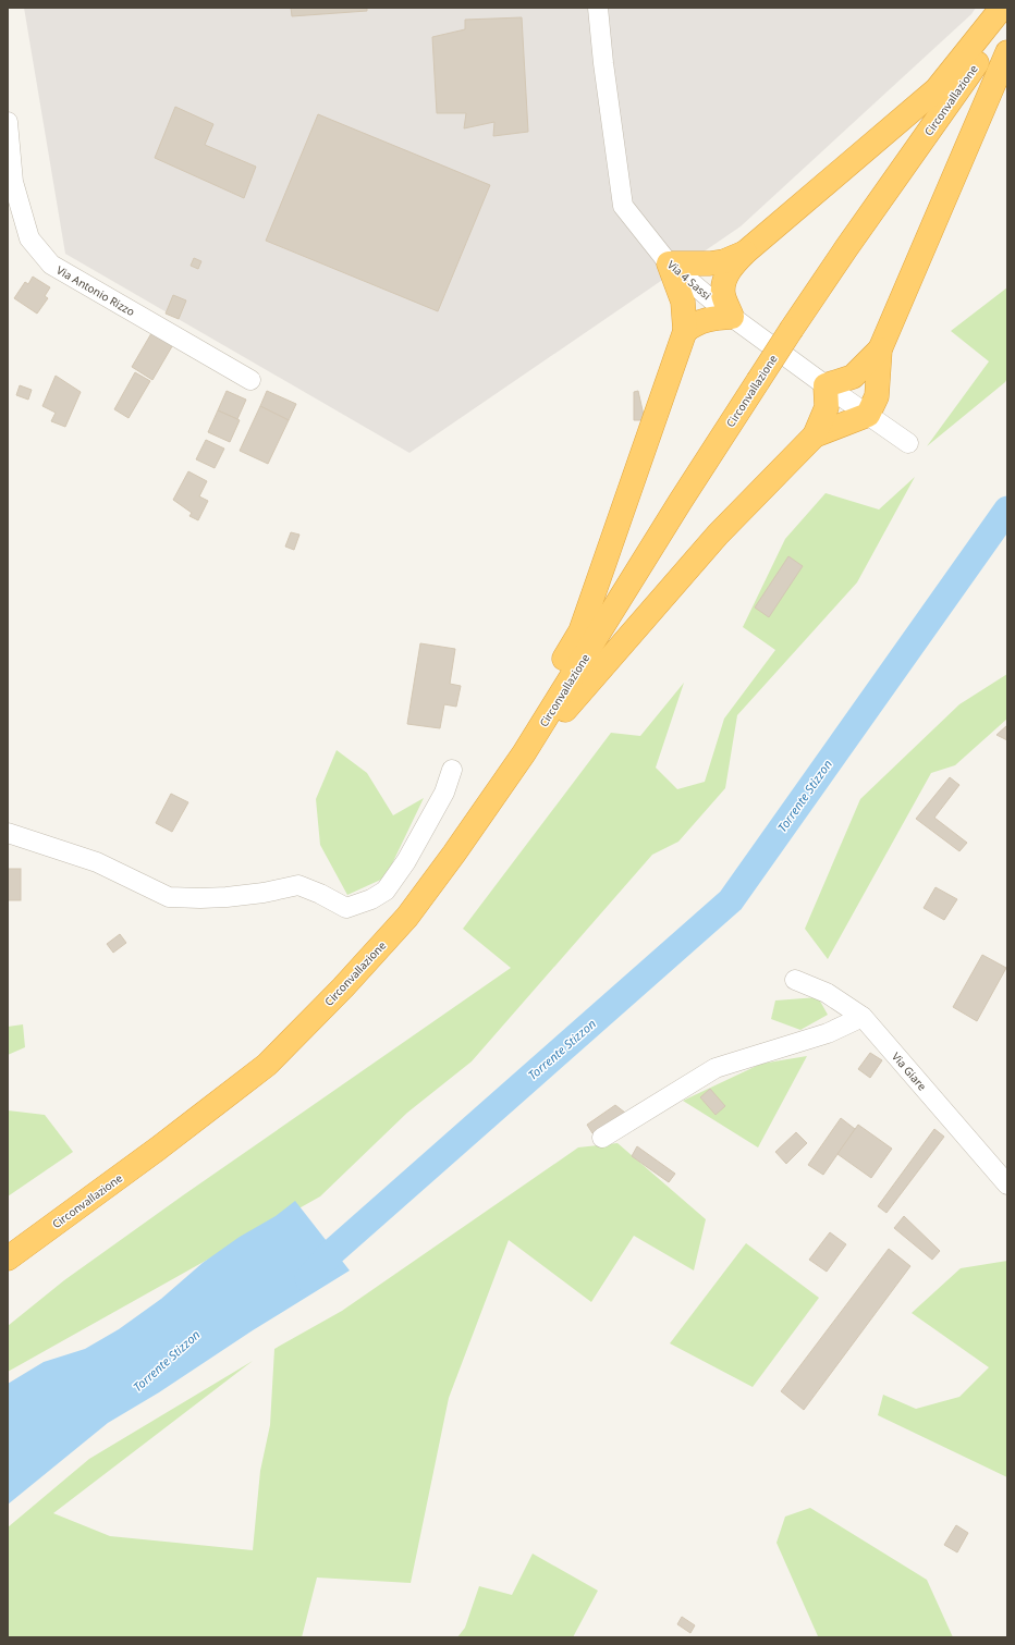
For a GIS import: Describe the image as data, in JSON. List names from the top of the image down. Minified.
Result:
{"streets":{"highway":["Circonvallazione"],"street":["Via 4 Sassi","Via Antonio Rizzo","Via Giare"]},"water":["Torrente Stizzon"]}
